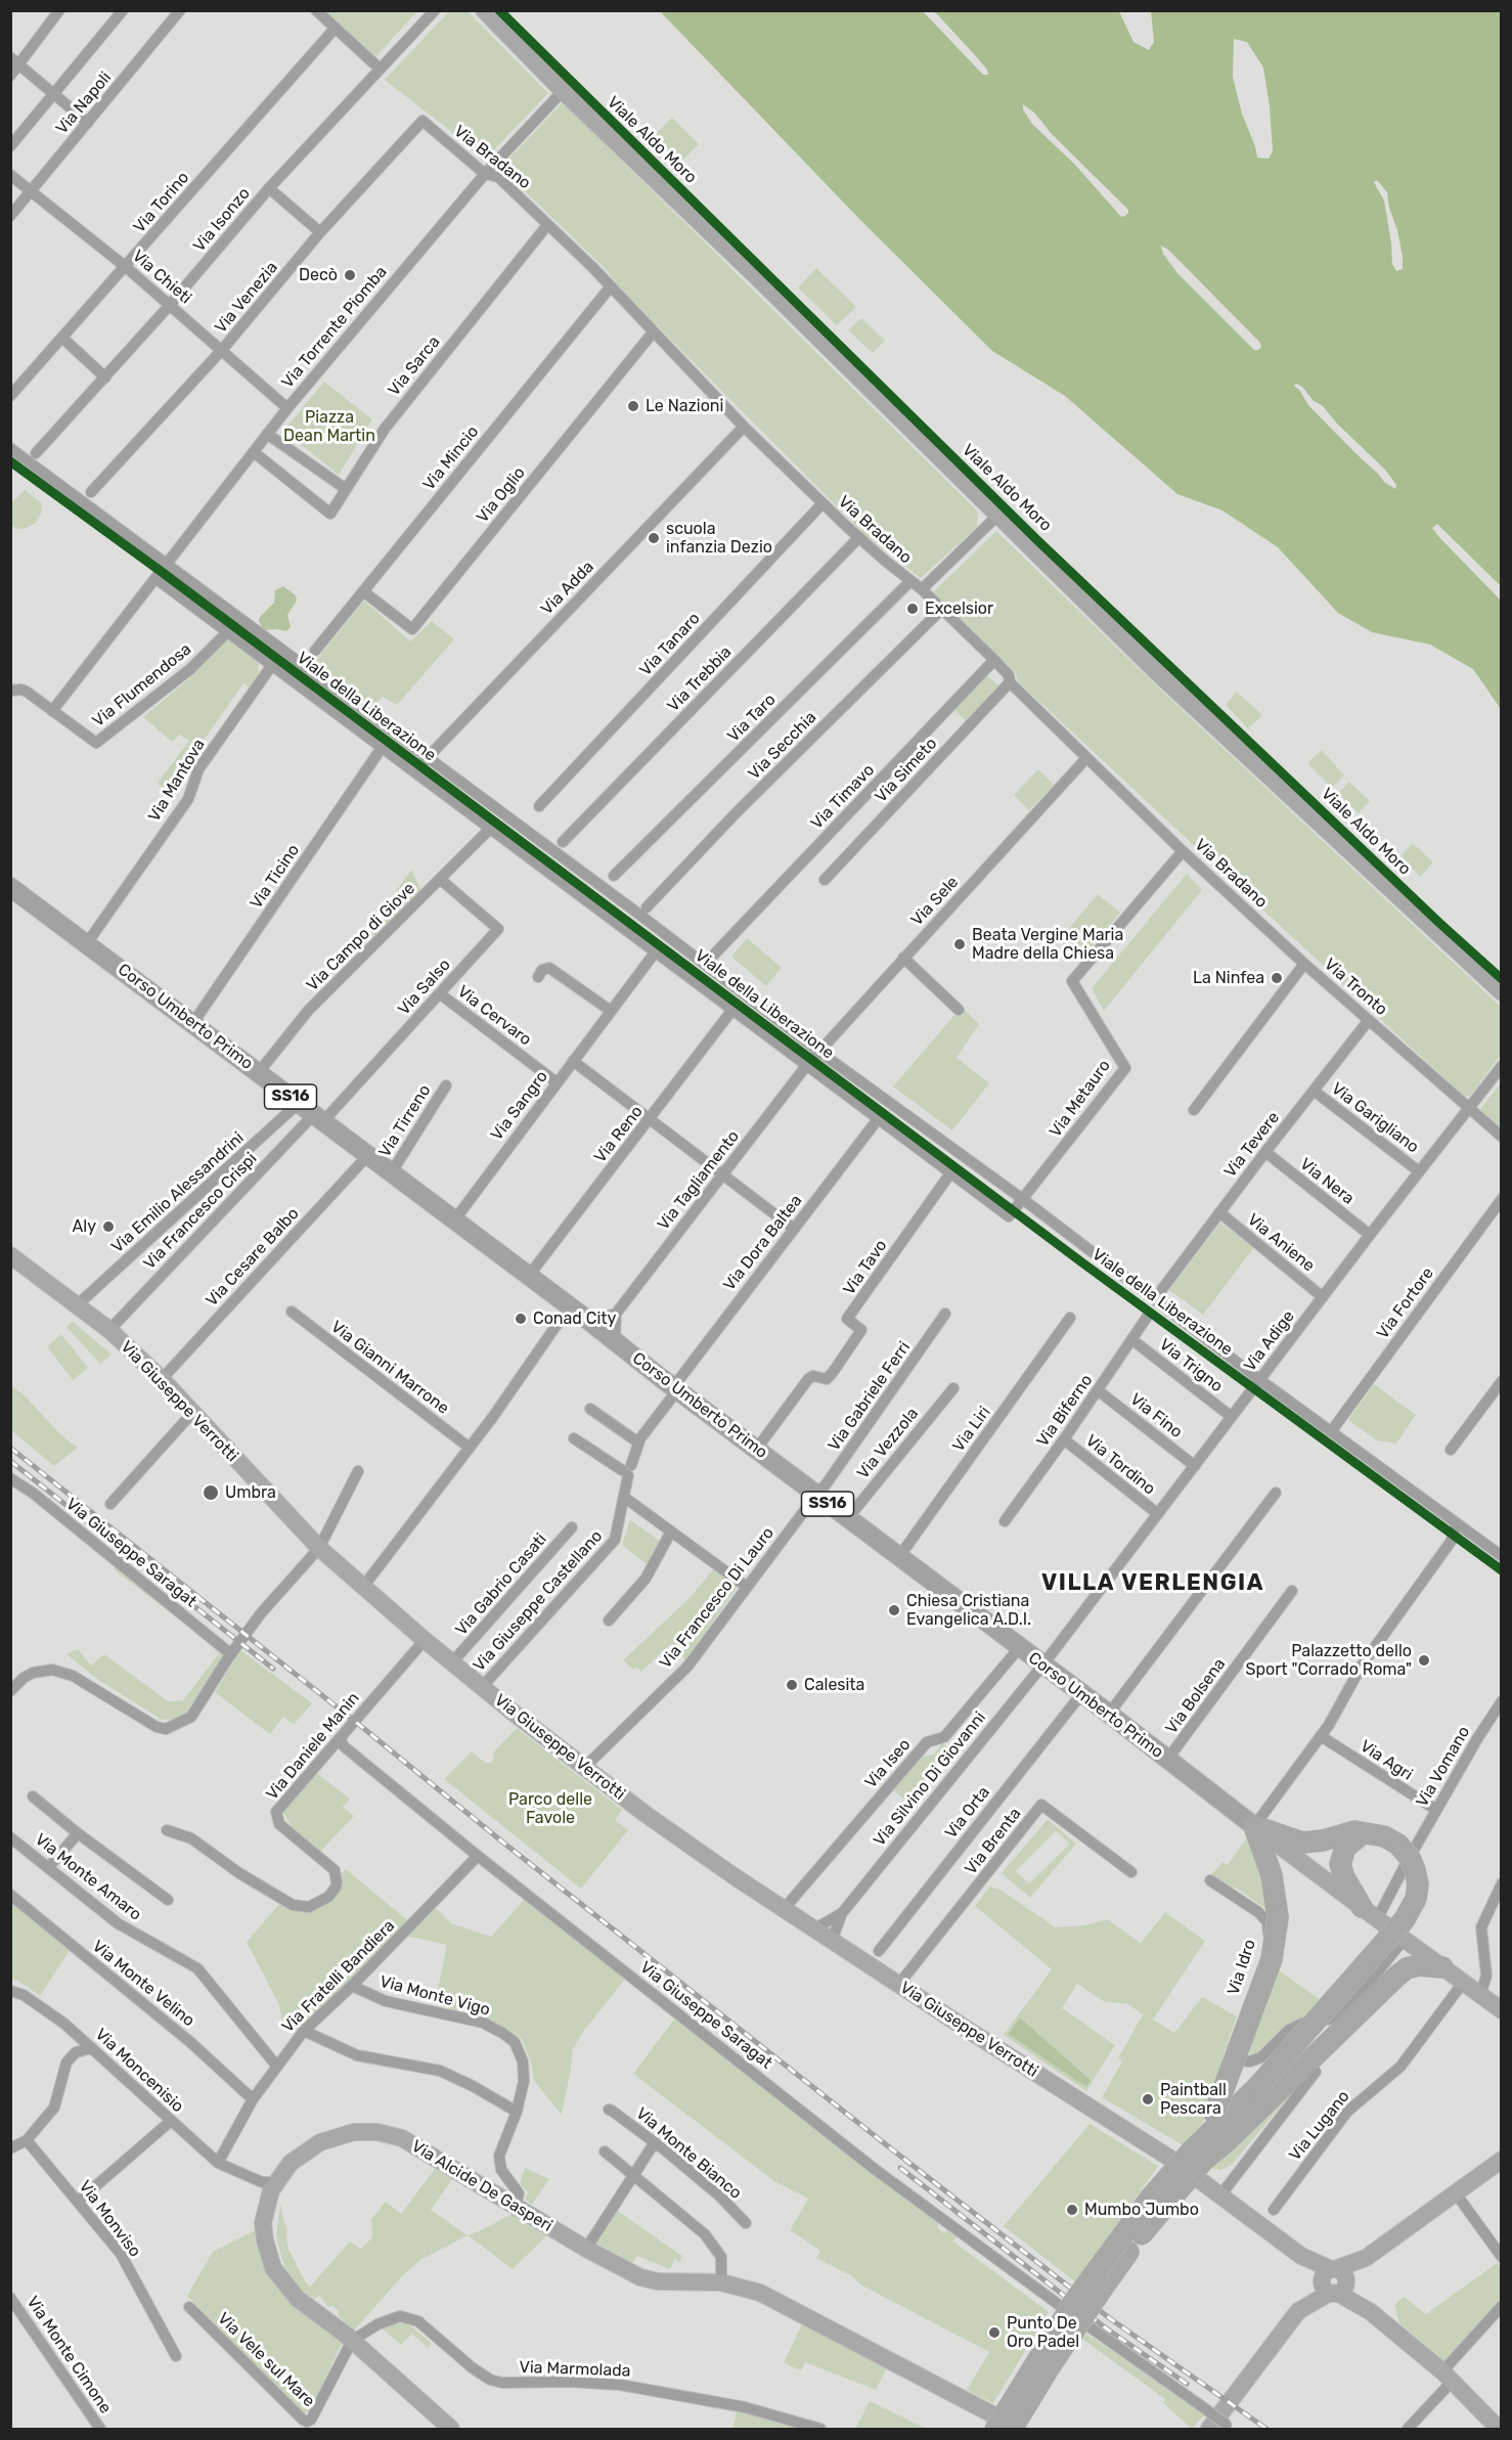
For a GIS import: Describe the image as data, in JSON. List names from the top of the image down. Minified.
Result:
{"streets":{"main road":["Corso Umberto Primo","SS16"],"street":["Via Napoli","Viale Aldo Moro","Via Bradano","Via Torino","Via Isonzo","Via Chieti","Via Venezia","Via Torrente Piomba","Via Sarca","Via Mincio","Via Oglio","Via Adda","Via Tanaro","Via Trebbia","Via Flumendosa","Viale della Liberazione","Via Taro","Via Secchia","Via Simeto","Via Mantova","Via Timavo","Via Ticino","Via Sele","Via Campo di Giove","Via Salso","Via Tronto","Via Cervaro","Via Metauro","Via Sangro","Via Garigliano","Via Tirreno","Via Reno","Via Tevere","Via Tagliamento","Via Nera","Via Emilio Alessandrini","Via Francesco Crispi","Via Dora Baltea","Via Aniene","Via Cesare Balbo","Via Tavo","Via Fortore","Via Adige","Via Trigno","Via Gianni Marrone","Via Gabriele Ferri","Via Giuseppe Verrotti","Via Biferno","Via Fino","Via Liri","Via Vezzola","Via Tordino","Via Giuseppe Saragat","Via Gabrio Casati","Via Francesco Di Lauro","Via Giuseppe Castellano","Via Bolsena","Via Daniele Manin","Via Agri","Via Iseo","Via Vomano","Via Silvino Di Giovanni","Via Orta","Via Brenta","Via Monte Amaro","Via Idro","Via Fratelli Bandiera","Via Monte Velino","Via Monte Vigo","Via Moncenisio","Via Lugano","Via Monte Bianco","Via Alcide De Gasperi","Via Monviso","Via Monte Cimone","Via Vele sul Mare","Via Marmolada"]},"crossings":[["Via Napoli","Via Chieti"],["Viale Aldo Moro","Via Torrente Piomba"],["Via Bradano","Via Venezia"],["Via Bradano","Via Torrente Piomba"],["Via Bradano","Via Sarca"],["Via Bradano","Via Mincio"],["Via Bradano","Via Oglio"],["Via Bradano","Via Adda"],["Via Bradano","Via Tanaro"],["Via Bradano","Via Trebbia"],["Via Bradano","Via Taro"],["Via Bradano","Via Secchia"],["Via Bradano","Via Simeto"],["Via Bradano","Via Timavo"],["Via Bradano","Via Sele"],["Via Bradano","Via Tronto"],["Via Bradano","Via Metauro"],["Via Torino","Via Chieti"],["Via Isonzo","Via Chieti"],["Via Chieti","Via Venezia"],["Via Chieti","Via Torrente Piomba"],["Via Torrente Piomba","Via Sarca"],["Via Torrente Piomba","Via Flumendosa"],["Via Torrente Piomba","Viale della Liberazione"],["Via Mincio","Via Oglio"],["Via Adda","Viale della Liberazione"],["Viale della Liberazione","Via Sele"],["Viale della Liberazione","Via Metauro"],["Viale della Liberazione","Via Adige"],["Via Mantova","Corso Umberto Primo"],["Via Ticino","Corso Umberto Primo"],["Via Sele","Via Tagliamento"],["Via Campo di Giove","Via Salso"],["Via Campo di Giove","Corso Umberto Primo"],["Via Salso","Corso Umberto Primo"],["Via Salso","Via Emilio Alessandrini"],["Via Salso","Via Francesco Crispi"],["Via Tronto","Via Tevere"],["Via Tronto","Via Adige"],["Via Cervaro","Via Sangro"],["Corso Umberto Primo","Via Sangro"],["Corso Umberto Primo","Via Tirreno"],["Corso Umberto Primo","Via Reno"],["Corso Umberto Primo","Via Emilio Alessandrini"],["Corso Umberto Primo","Via Francesco Crispi"],["Corso Umberto Primo","Via Dora Baltea"],["Corso Umberto Primo","Via Cesare Balbo"],["Corso Umberto Primo","Via Tavo"],["Corso Umberto Primo","Via Adige"],["Corso Umberto Primo","Via Gabriele Ferri"],["Corso Umberto Primo","Via Liri"],["Corso Umberto Primo","Via Vezzola"],["Corso Umberto Primo","Via Francesco Di Lauro"],["Corso Umberto Primo","Via Giuseppe Castellano"],["Corso Umberto Primo","Via Bolsena"],["Corso Umberto Primo","Via Iseo"],["Corso Umberto Primo","Via Vomano"],["Corso Umberto Primo","Via Silvino Di Giovanni"],["Corso Umberto Primo","Via Orta"],["Corso Umberto Primo","Via Lugano"],["Via Metauro","Via Tavo"],["Via Garigliano","Via Tevere"],["Via Garigliano","Via Adige"],["Via Tevere","Via Nera"],["Via Tevere","Via Aniene"],["Via Nera","Via Adige"],["Via Emilio Alessandrini","Via Francesco Crispi"],["Via Emilio Alessandrini","Via Giuseppe Verrotti"],["Via Francesco Crispi","Via Giuseppe Verrotti"],["Via Dora Baltea","Via Giuseppe Castellano"],["Via Aniene","Via Adige"],["Via Cesare Balbo","Via Giuseppe Verrotti"],["Via Adige","Via Trigno"],["Via Adige","Via Fino"],["Via Adige","Via Tordino"],["Via Adige","Via Silvino Di Giovanni"],["Via Trigno","Via Biferno"],["Via Gabriele Ferri","Via Francesco Di Lauro"],["Via Giuseppe Verrotti","Via Gabrio Casati"],["Via Giuseppe Verrotti","Via Francesco Di Lauro"],["Via Giuseppe Verrotti","Via Giuseppe Castellano"],["Via Giuseppe Verrotti","Via Daniele Manin"],["Via Giuseppe Verrotti","Via Iseo"],["Via Giuseppe Verrotti","Via Silvino Di Giovanni"],["Via Giuseppe Verrotti","Via Brenta"],["Via Biferno","Via Fino"],["Via Biferno","Via Tordino"],["Via Giuseppe Saragat","Via Daniele Manin"],["Via Giuseppe Saragat","Via Fratelli Bandiera"],["Via Agri","Via Vomano"],["Via Monte Amaro","Via Fratelli Bandiera"],["Via Fratelli Bandiera","Via Monte Velino"],["Via Fratelli Bandiera","Via Monte Vigo"],["Via Fratelli Bandiera","Via Moncenisio"],["Via Monte Vigo","Via Alcide De Gasperi"],["Via Moncenisio","Via Alcide De Gasperi"],["Via Alcide De Gasperi","Via Vele sul Mare"],["Via Alcide De Gasperi","Via Marmolada"],["Via Vele sul Mare","Via Marmolada"]],"districts":["VILLA VERLENGIA"],"parks":["Piazza Dean Martin","Parco delle Favole"],"places":["Decò","Le Nazioni","scuola infanzia Dezio","Excelsior","Beata Vergine Maria Madre della Chiesa","La Ninfea","Aly","Conad City","Umbra","Chiesa Cristiana Evangelica A.D.I.","Palazzetto dello Sport \"Corrado Roma\"","Calesita","Paintball Pescara","Mumbo Jumbo","Punto De Oro Padel"]}
